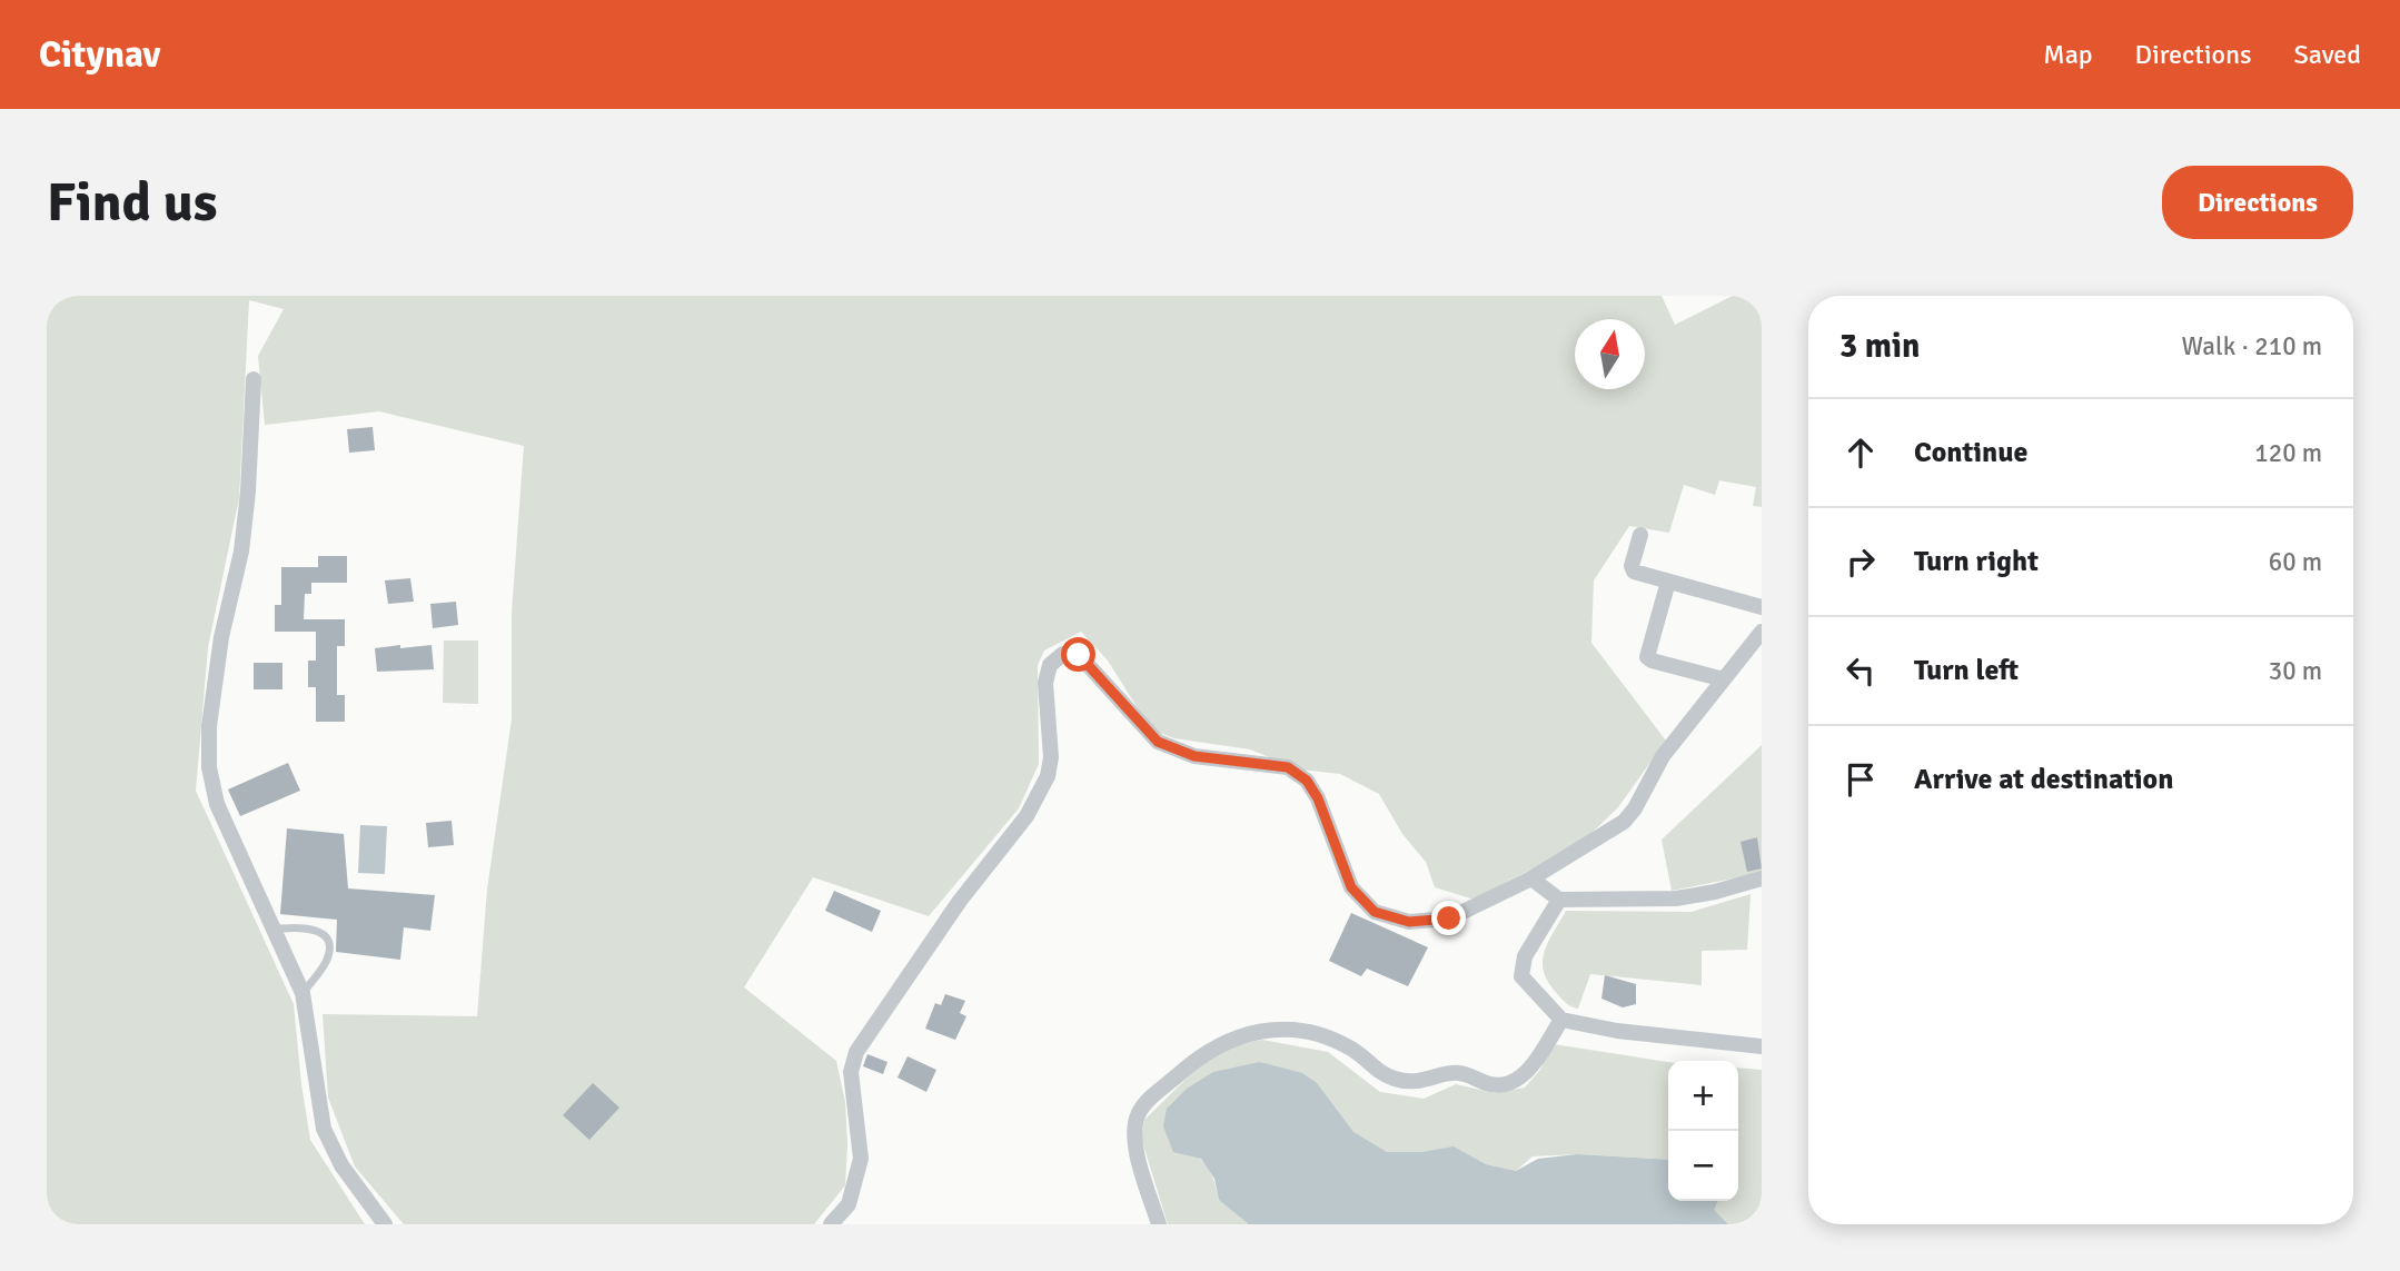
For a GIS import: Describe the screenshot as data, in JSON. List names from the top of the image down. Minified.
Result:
{"north":"top","page":{"header":"Citynav","nav":["Map","Directions","Saved"],"buttons":"Directions","title":"Find us","heading":["3 min","Walk · 210 m"],"list":[["Continue","120 m"],["Turn right","60 m"],["Turn left","30 m"],"Arrive at destination"],"map_buttons":["+","−"]}}
